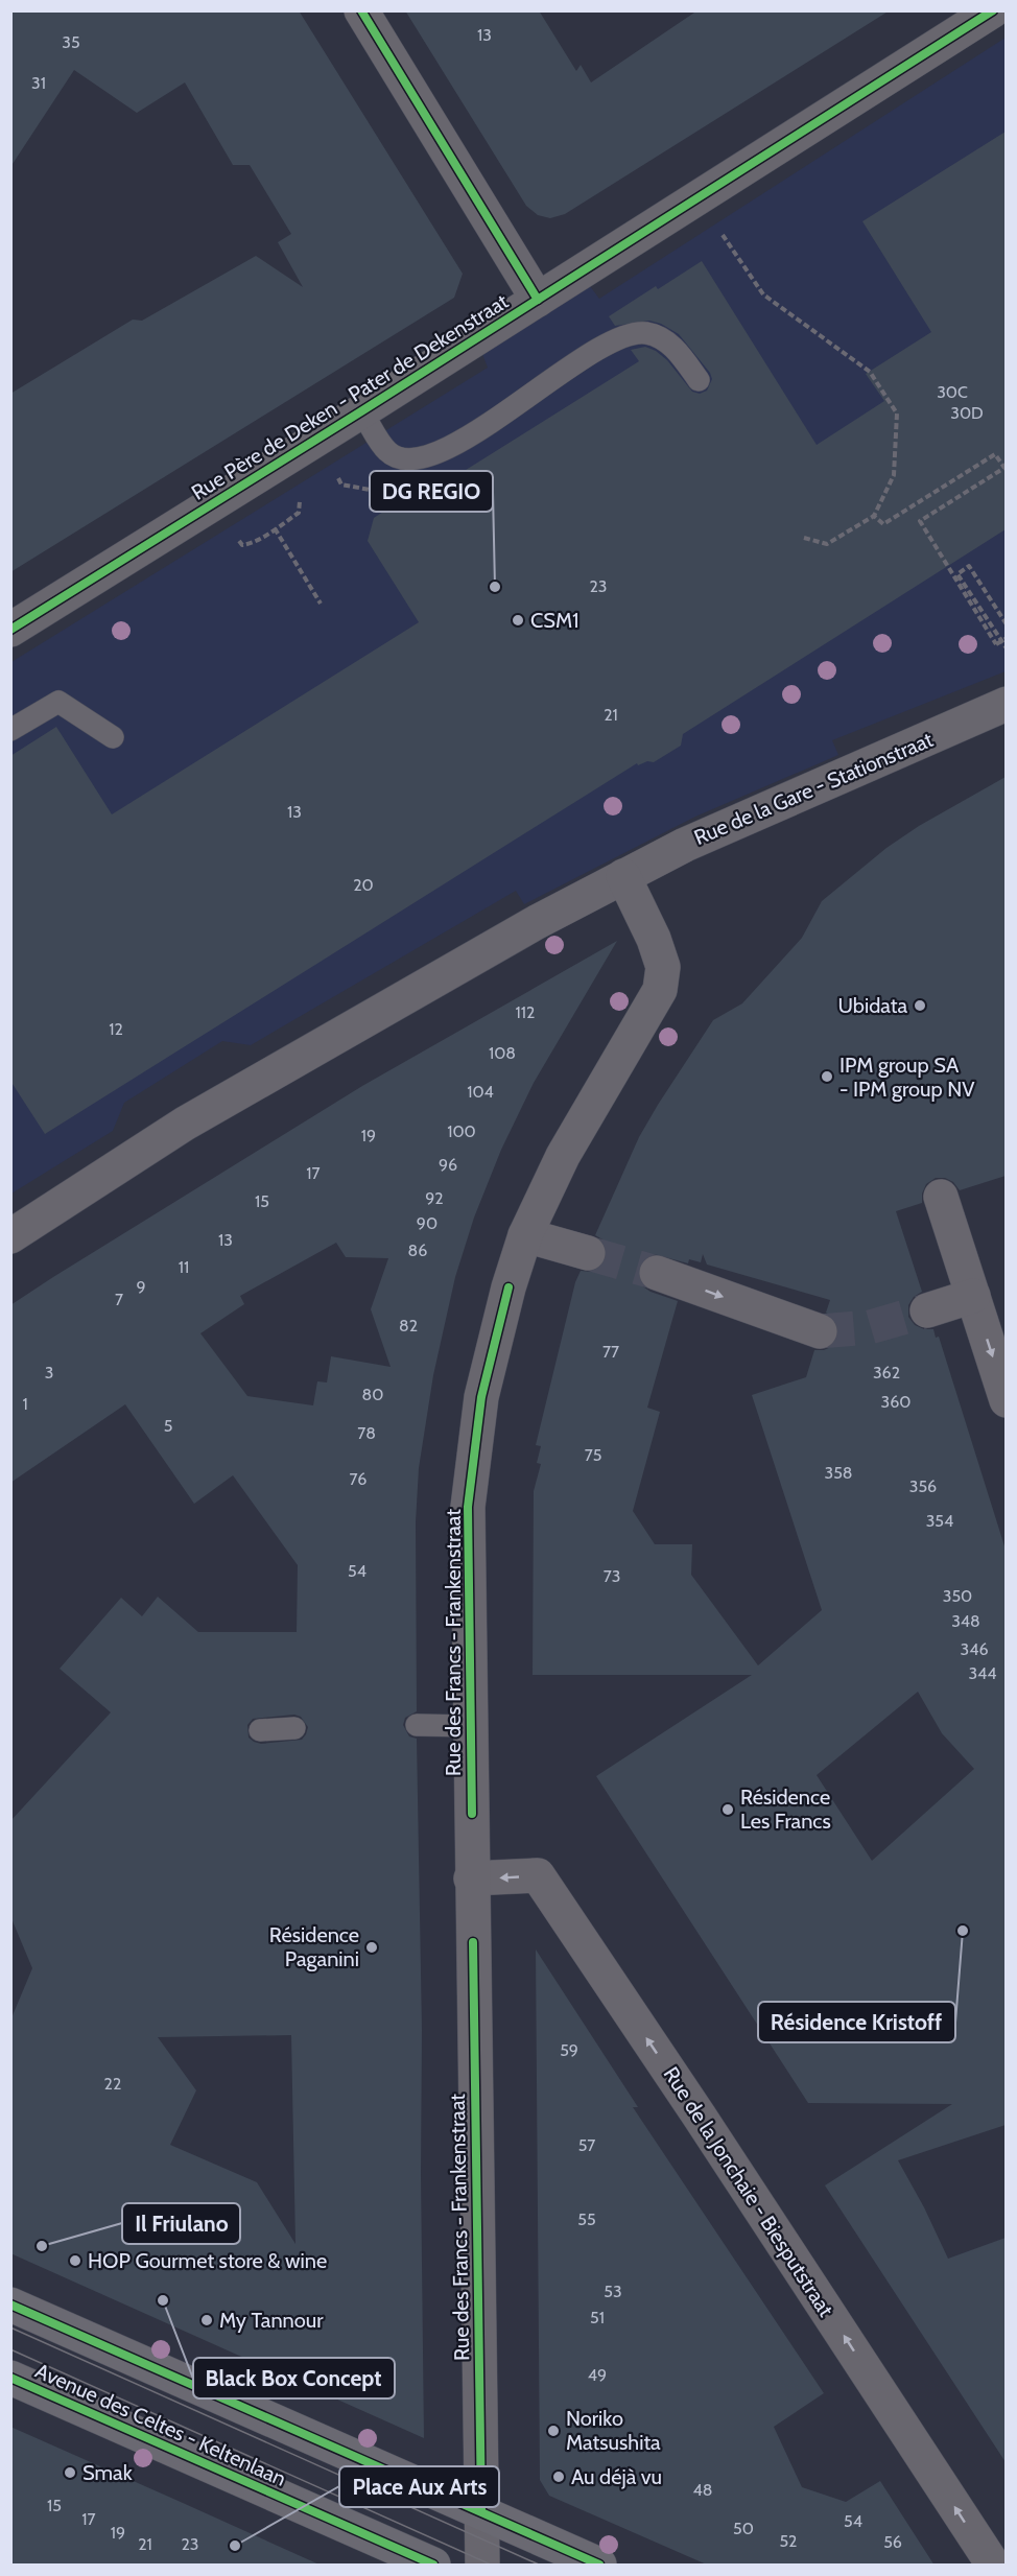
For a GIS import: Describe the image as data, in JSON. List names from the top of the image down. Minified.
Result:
{"streets":{"street":["Rue Père de Deken - Pater de Dekenstraat","Rue de la Gare - Stationstraat","Rue des Francs - Frankenstraat","Rue de la Jonchaie - Biesputstraat","Avenue des Celtes - Keltenlaan"]},"crossings":[["Rue de la Gare - Stationstraat","Rue des Francs - Frankenstraat"],["Rue des Francs - Frankenstraat","Rue de la Jonchaie - Biesputstraat"]],"one_way":["Rue de la Jonchaie - Biesputstraat"],"places":["DG REGIO","CSM1","Ubidata","IPM group SA - IPM group NV","Résidence Les Francs","Résidence Kristoff","Résidence Paganini","Il Friulano","HOP Gourmet store & wine","Black Box Concept","My Tannour","Noriko Matsushita","Smak","Au déjà vu","Place Aux Arts"],"house_numbers":["13","35","31","30C","30D","23","21","13","20","112","12","108","104","100","19","96","17","92","15","90","13","86","11","9","7","82","77","3","362","80","360","1","5","78","75","358","76","356","354","54","73","350","348","346","344","59","22","57","55","53","51","49","48","15","17","54","50","19","52","56","21","23"]}
